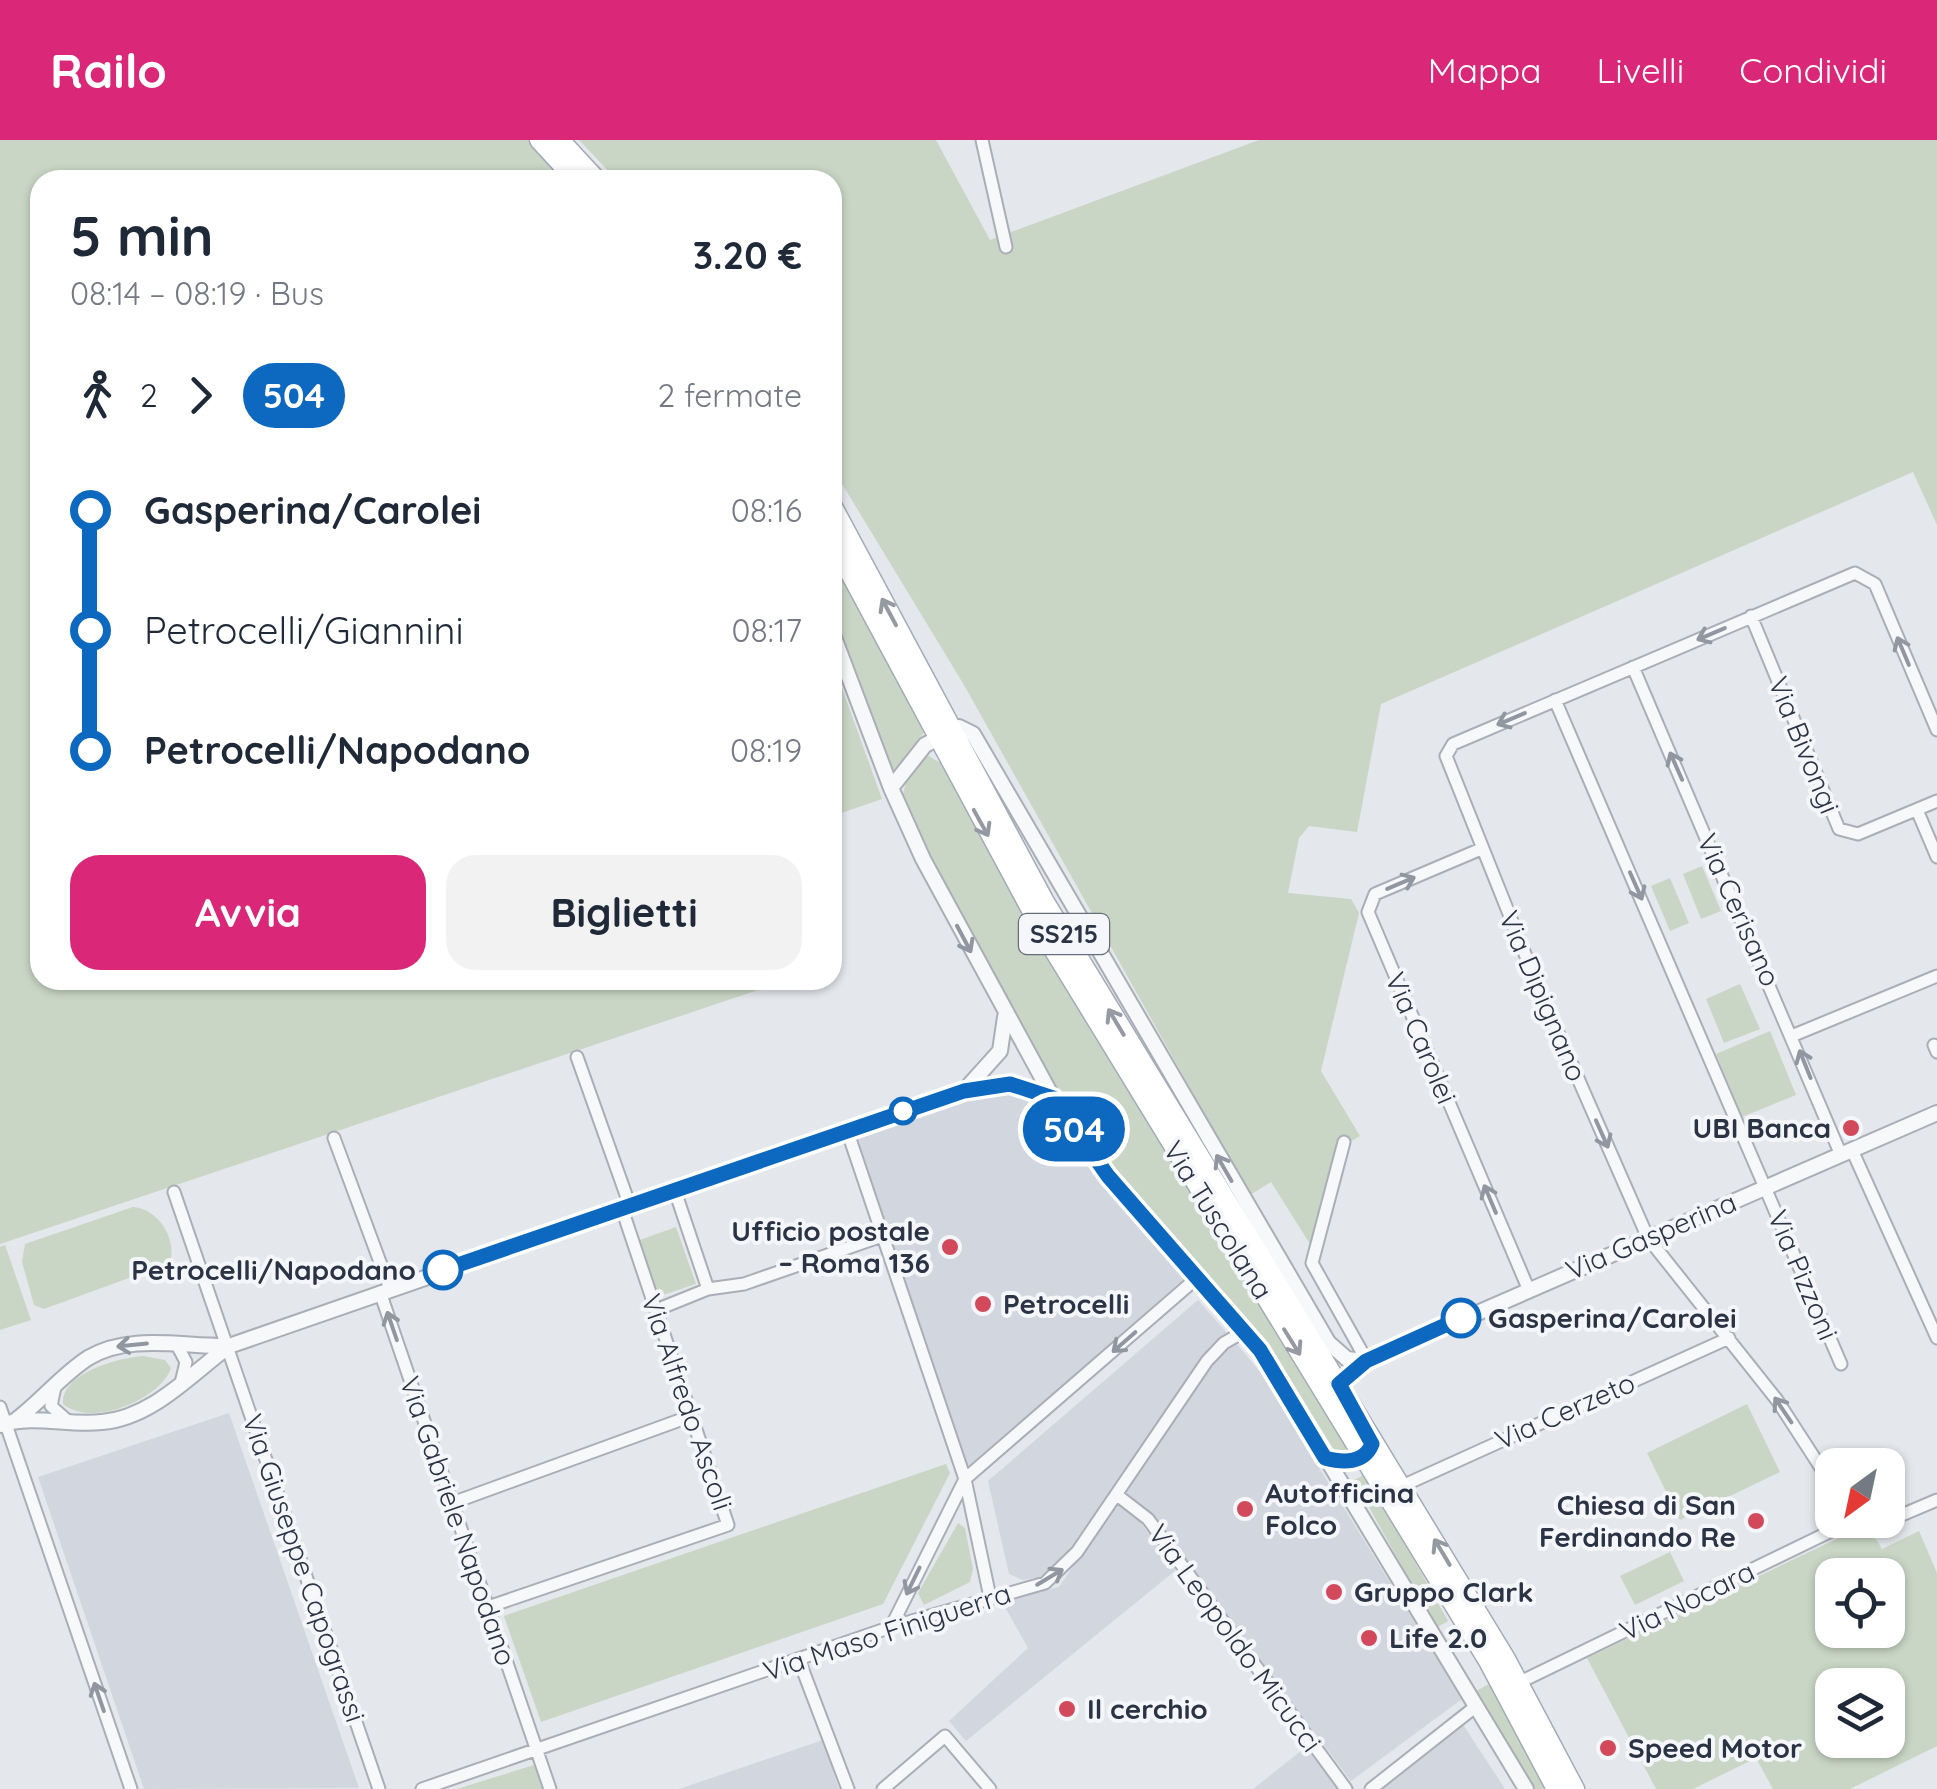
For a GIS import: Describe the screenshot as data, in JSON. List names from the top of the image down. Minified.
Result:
{"streets":{"main road":["SS215","Via Tuscolana"],"street":["Via Bivongi","Via Cerisano","Via Dipignano","Via Carolei","Via Gasperina","Via Pizzoni","Via Alfredo Ascoli","Via Cerzeto","Via Gabriele Napodano","Via Giuseppe Capograssi","Via Nocara","Via Maso Finiguerra","Via Leopoldo Micucci"]},"crossings":[["Via Cerisano","Via Gasperina"],["Via Dipignano","Via Carolei"],["Via Dipignano","Via Gasperina"],["Via Dipignano","Via Cerzeto"],["Via Carolei","Via Gasperina"],["Via Tuscolana","Via Gasperina"],["Via Tuscolana","Via Cerzeto"],["Via Tuscolana","Via Nocara"],["Via Tuscolana","Via Maso Finiguerra"],["Via Gasperina","Via Pizzoni"],["Via Alfredo Ascoli","Via Gabriele Napodano"],["Via Gabriele Napodano","Via Maso Finiguerra"],["Via Maso Finiguerra","Via Leopoldo Micucci"]],"one_way":["Via Carolei"],"places":["UBI Banca","Ufficio postale – Roma 136","Petrocelli/Napodano","Petrocelli","Gasperina/Carolei","Autofficina Folco","Chiesa di San Ferdinando Re","Gruppo Clark","Life 2.0","Il cerchio","Speed Motor"],"lines":["bus line 504"],"north":"bottom left","page":{"header":"Railo","nav":["Mappa","Livelli","Condividi"],"on_map":"504","heading":["5 min","08:14 – 08:19 · Bus","3.20 €"],"legs":["2","504","2 fermate"],"list":[{"name":"Gasperina/Carolei","value":"08:16"},{"name":"Petrocelli/Giannini","value":"08:17"},{"name":"Petrocelli/Napodano","value":"08:19"}],"buttons":["Avvia","Biglietti"]}}
